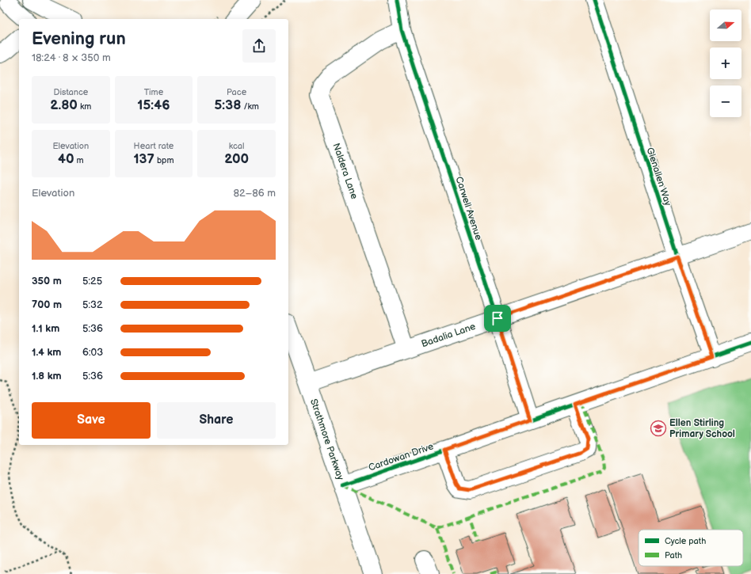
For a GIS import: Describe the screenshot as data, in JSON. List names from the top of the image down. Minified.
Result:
{"streets":{"street":["Naldera Lane","Glenallen Way","Carwell Avenue","Badalia Lane","Strathmore Parkway","Cardowan Drive"]},"crossings":[["Naldera Lane","Carwell Avenue"],["Naldera Lane","Badalia Lane"],["Glenallen Way","Badalia Lane"],["Glenallen Way","Cardowan Drive"],["Carwell Avenue","Badalia Lane"],["Carwell Avenue","Cardowan Drive"],["Badalia Lane","Strathmore Parkway"],["Strathmore Parkway","Cardowan Drive"]],"places":{"school or university":["Ellen Stirling Primary School"]},"legend":["Cycle path","Path"],"north":"right","page":{"map_buttons":["+","−"],"heading":["Evening run","18:24 · 8 × 350 m"],"stats":[["Distance","2.80 km"],["Time","15:46"],["Pace","5:38 /km"],["Elevation","40 m"],["Heart rate","137 bpm"],["kcal","200"]],"chart":["Elevation","82–86 m"],"list":[{"name":"350 m","note":"5:25"},{"name":"700 m","note":"5:32"},{"name":"1.1 km","note":"5:36"},{"name":"1.4 km","note":"6:03"},{"name":"1.8 km","note":"5:36"}],"buttons":["Save","Share"]}}
